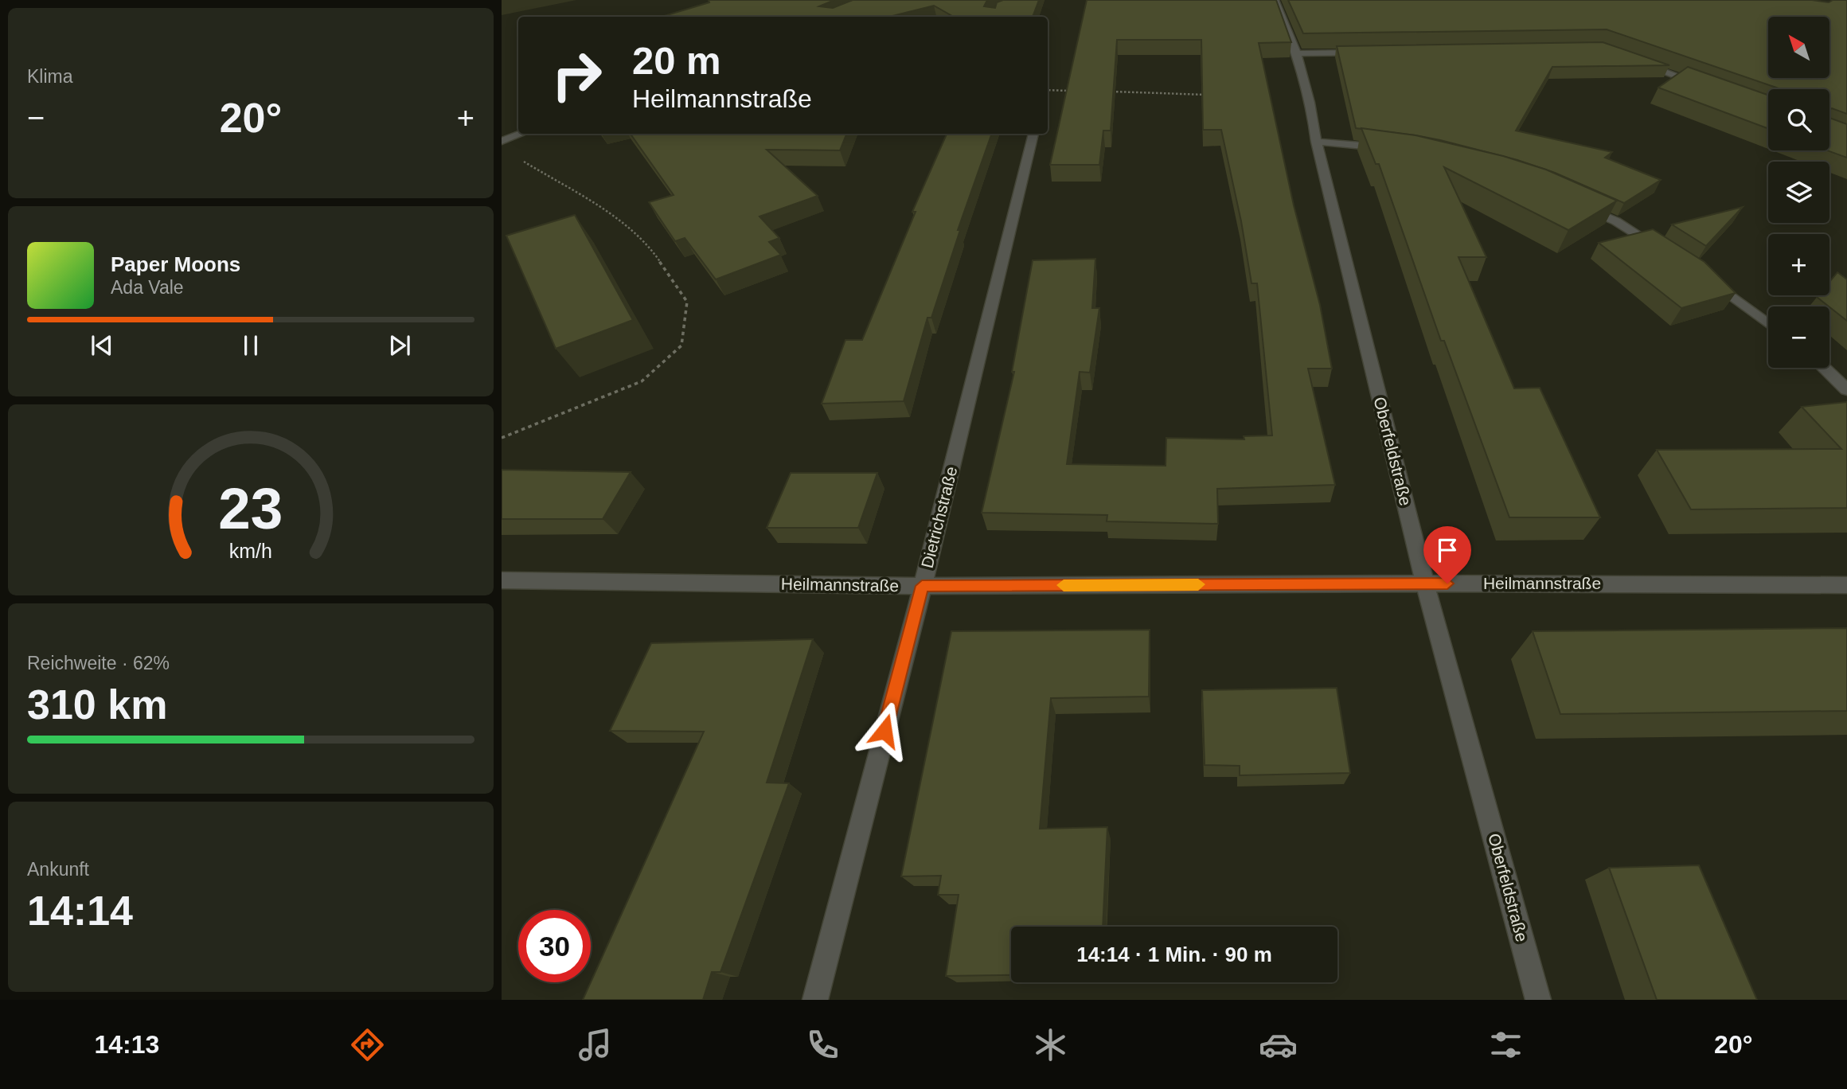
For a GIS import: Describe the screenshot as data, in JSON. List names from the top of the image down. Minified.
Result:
{"streets":{"street":["Oberfeldstraße","Dietrichstraße","Heilmannstraße"]},"crossings":[["Oberfeldstraße","Heilmannstraße"],["Dietrichstraße","Heilmannstraße"]],"north":"top left","page":{"tile":["Klima",["Reichweite · 62%","310 km"],["Ankunft","14:14"]],"map_buttons":["+","−"],"turn":["20 m","Heilmannstraße"],"heat":["−","20°","+"],"song":["Paper Moons","Ada Vale"],"limit":"30","trip":"14:14 · 1 Min. · 90 m","tabs":["14:13","20°"],"gauge":["23","km/h"]}}
